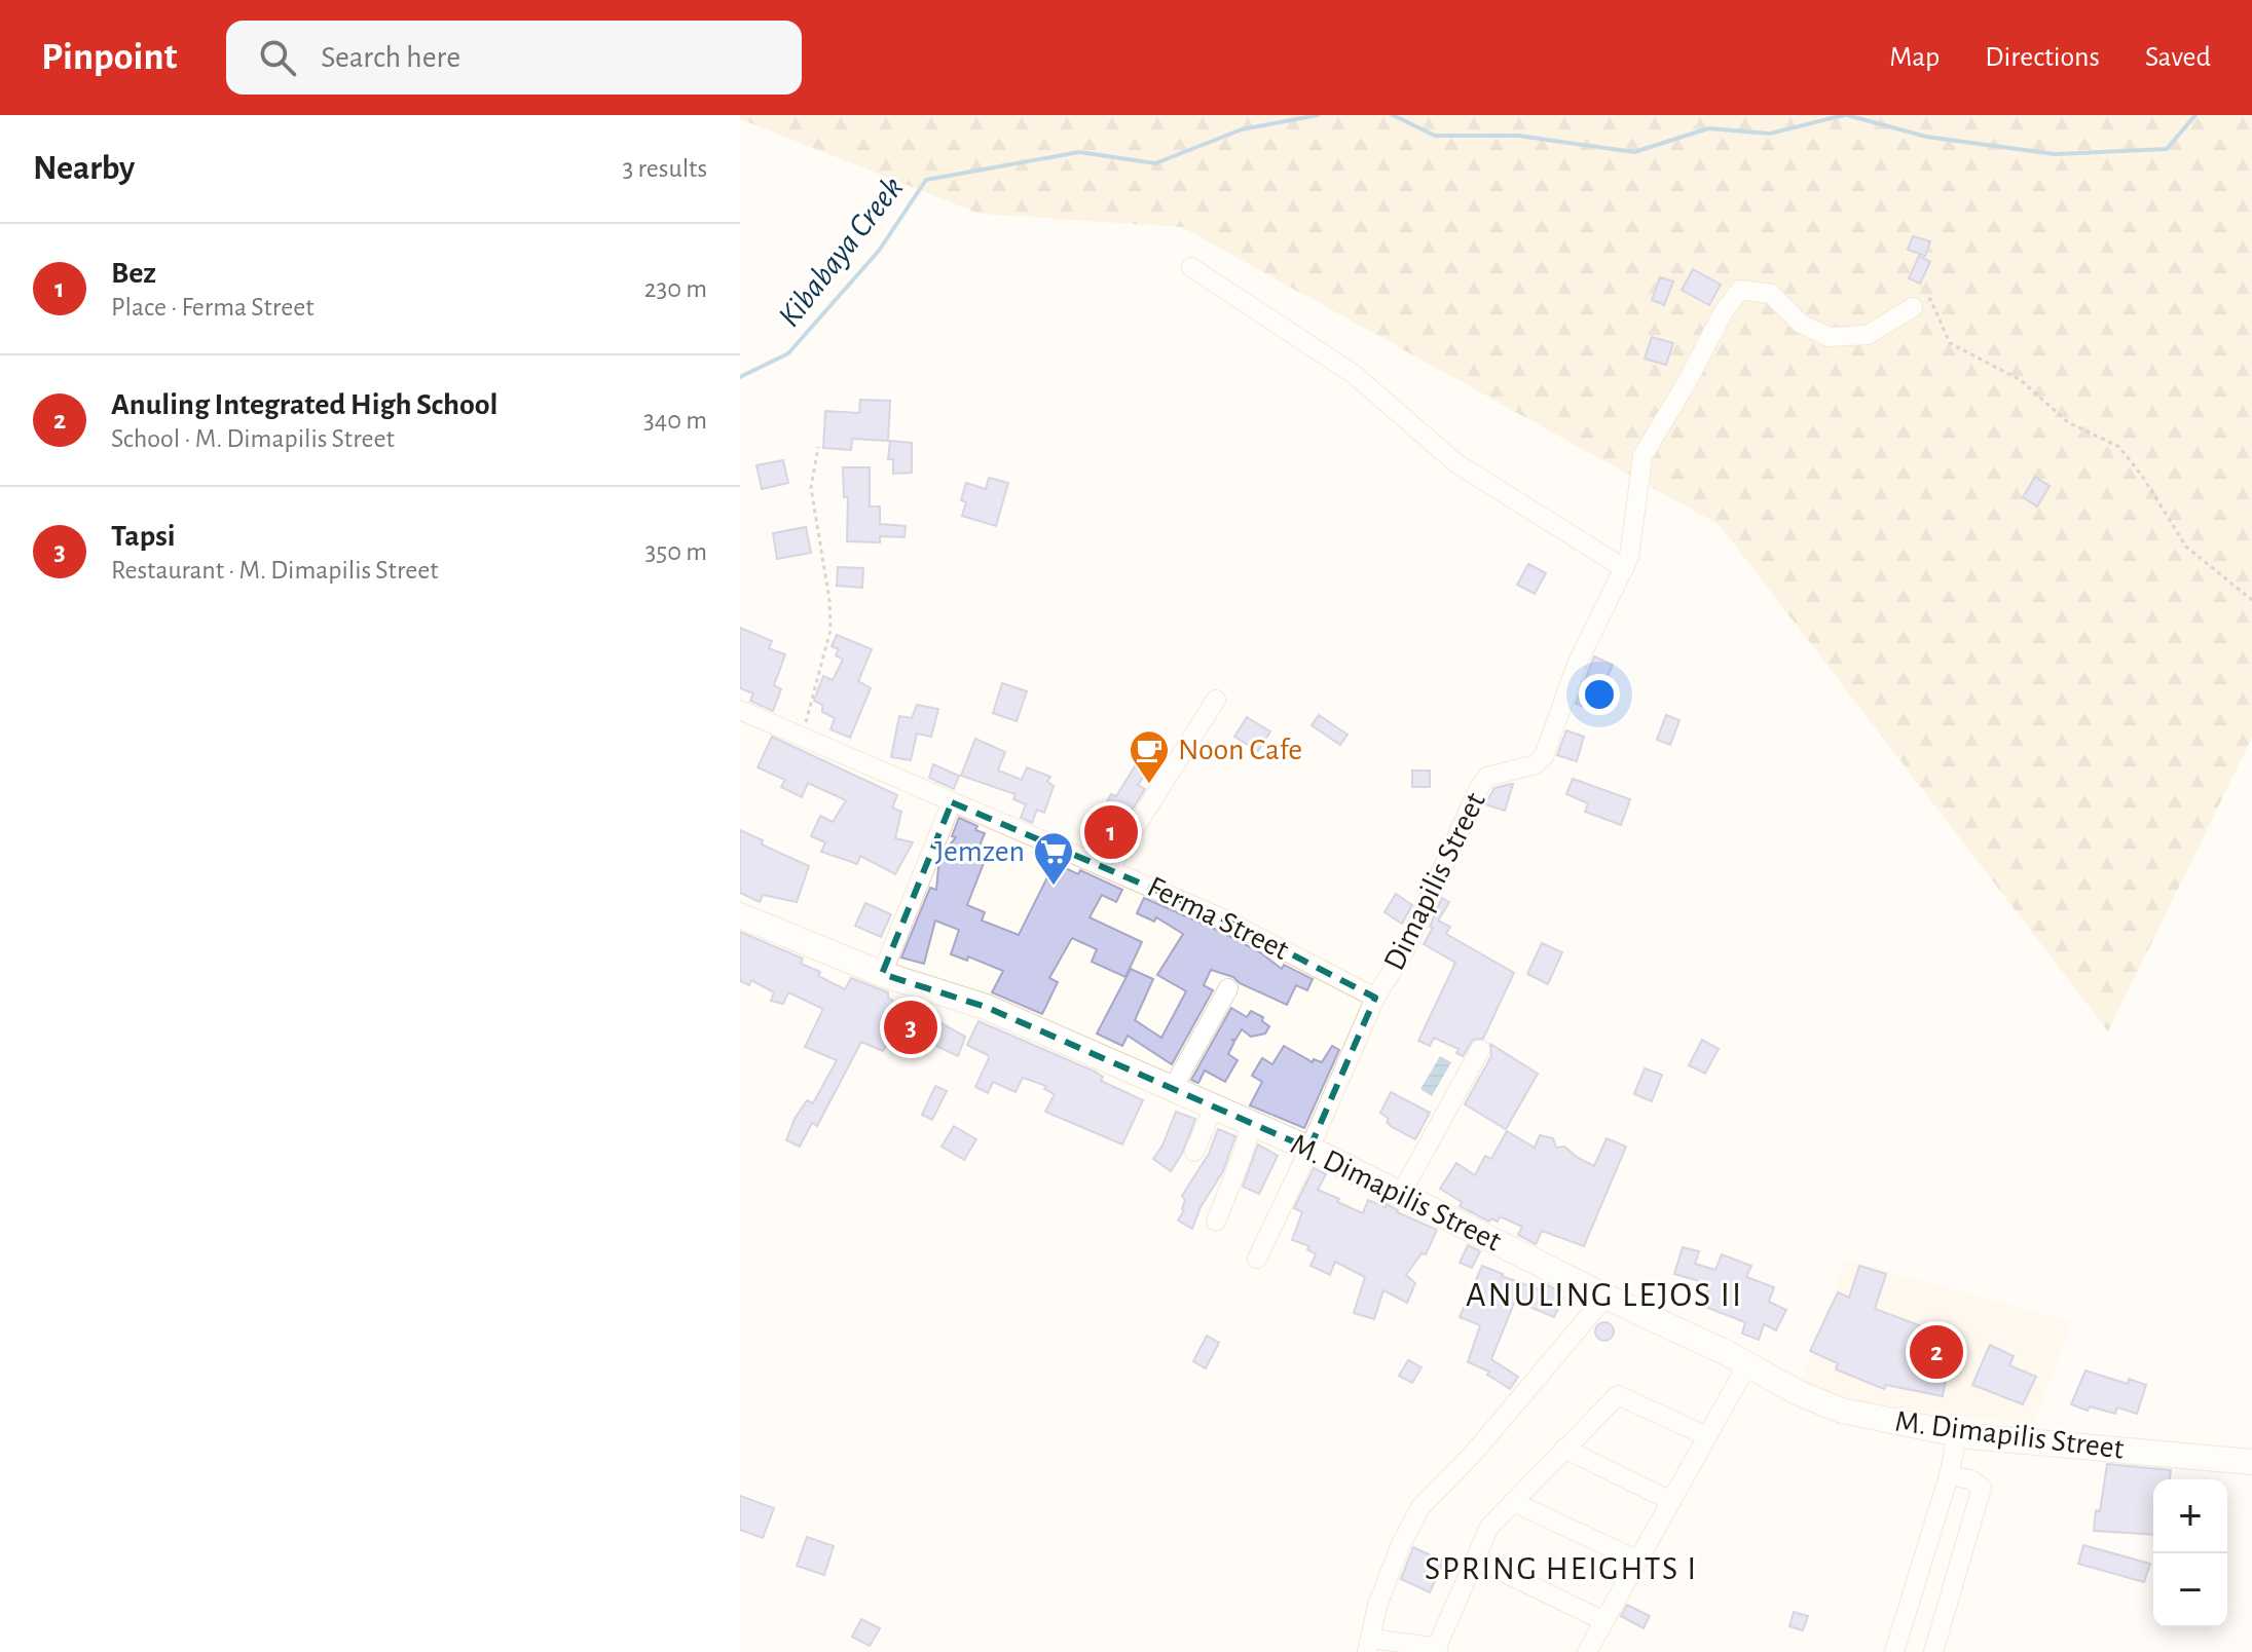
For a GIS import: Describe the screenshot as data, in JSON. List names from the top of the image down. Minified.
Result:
{"streets":{"main road":["M. Dimapilis Street"],"street":["Dimapilis Street","Ferma Street"]},"crossings":[["Dimapilis Street","Ferma Street"],["Dimapilis Street","M. Dimapilis Street"]],"districts":["ANULING LEJOS II","SPRING HEIGHTS I"],"water":["Kibabaya Creek"],"places":{"cafe":["Noon Cafe"],"supermarket":["Jemzen"]},"page":{"header":"Pinpoint","search":"Search here","nav":["Map","Directions","Saved"],"heading":["Nearby","3 results"],"list":[{"mark":"1","name":"Bez","note":"Place · Ferma Street","value":"230 m"},{"mark":"2","name":"Anuling Integrated High School","note":"School · M. Dimapilis Street","value":"340 m"},{"mark":"3","name":"Tapsi","note":"Restaurant · M. Dimapilis Street","value":"350 m"}],"pins":["1","3","2"],"map_buttons":["+","−"]}}
